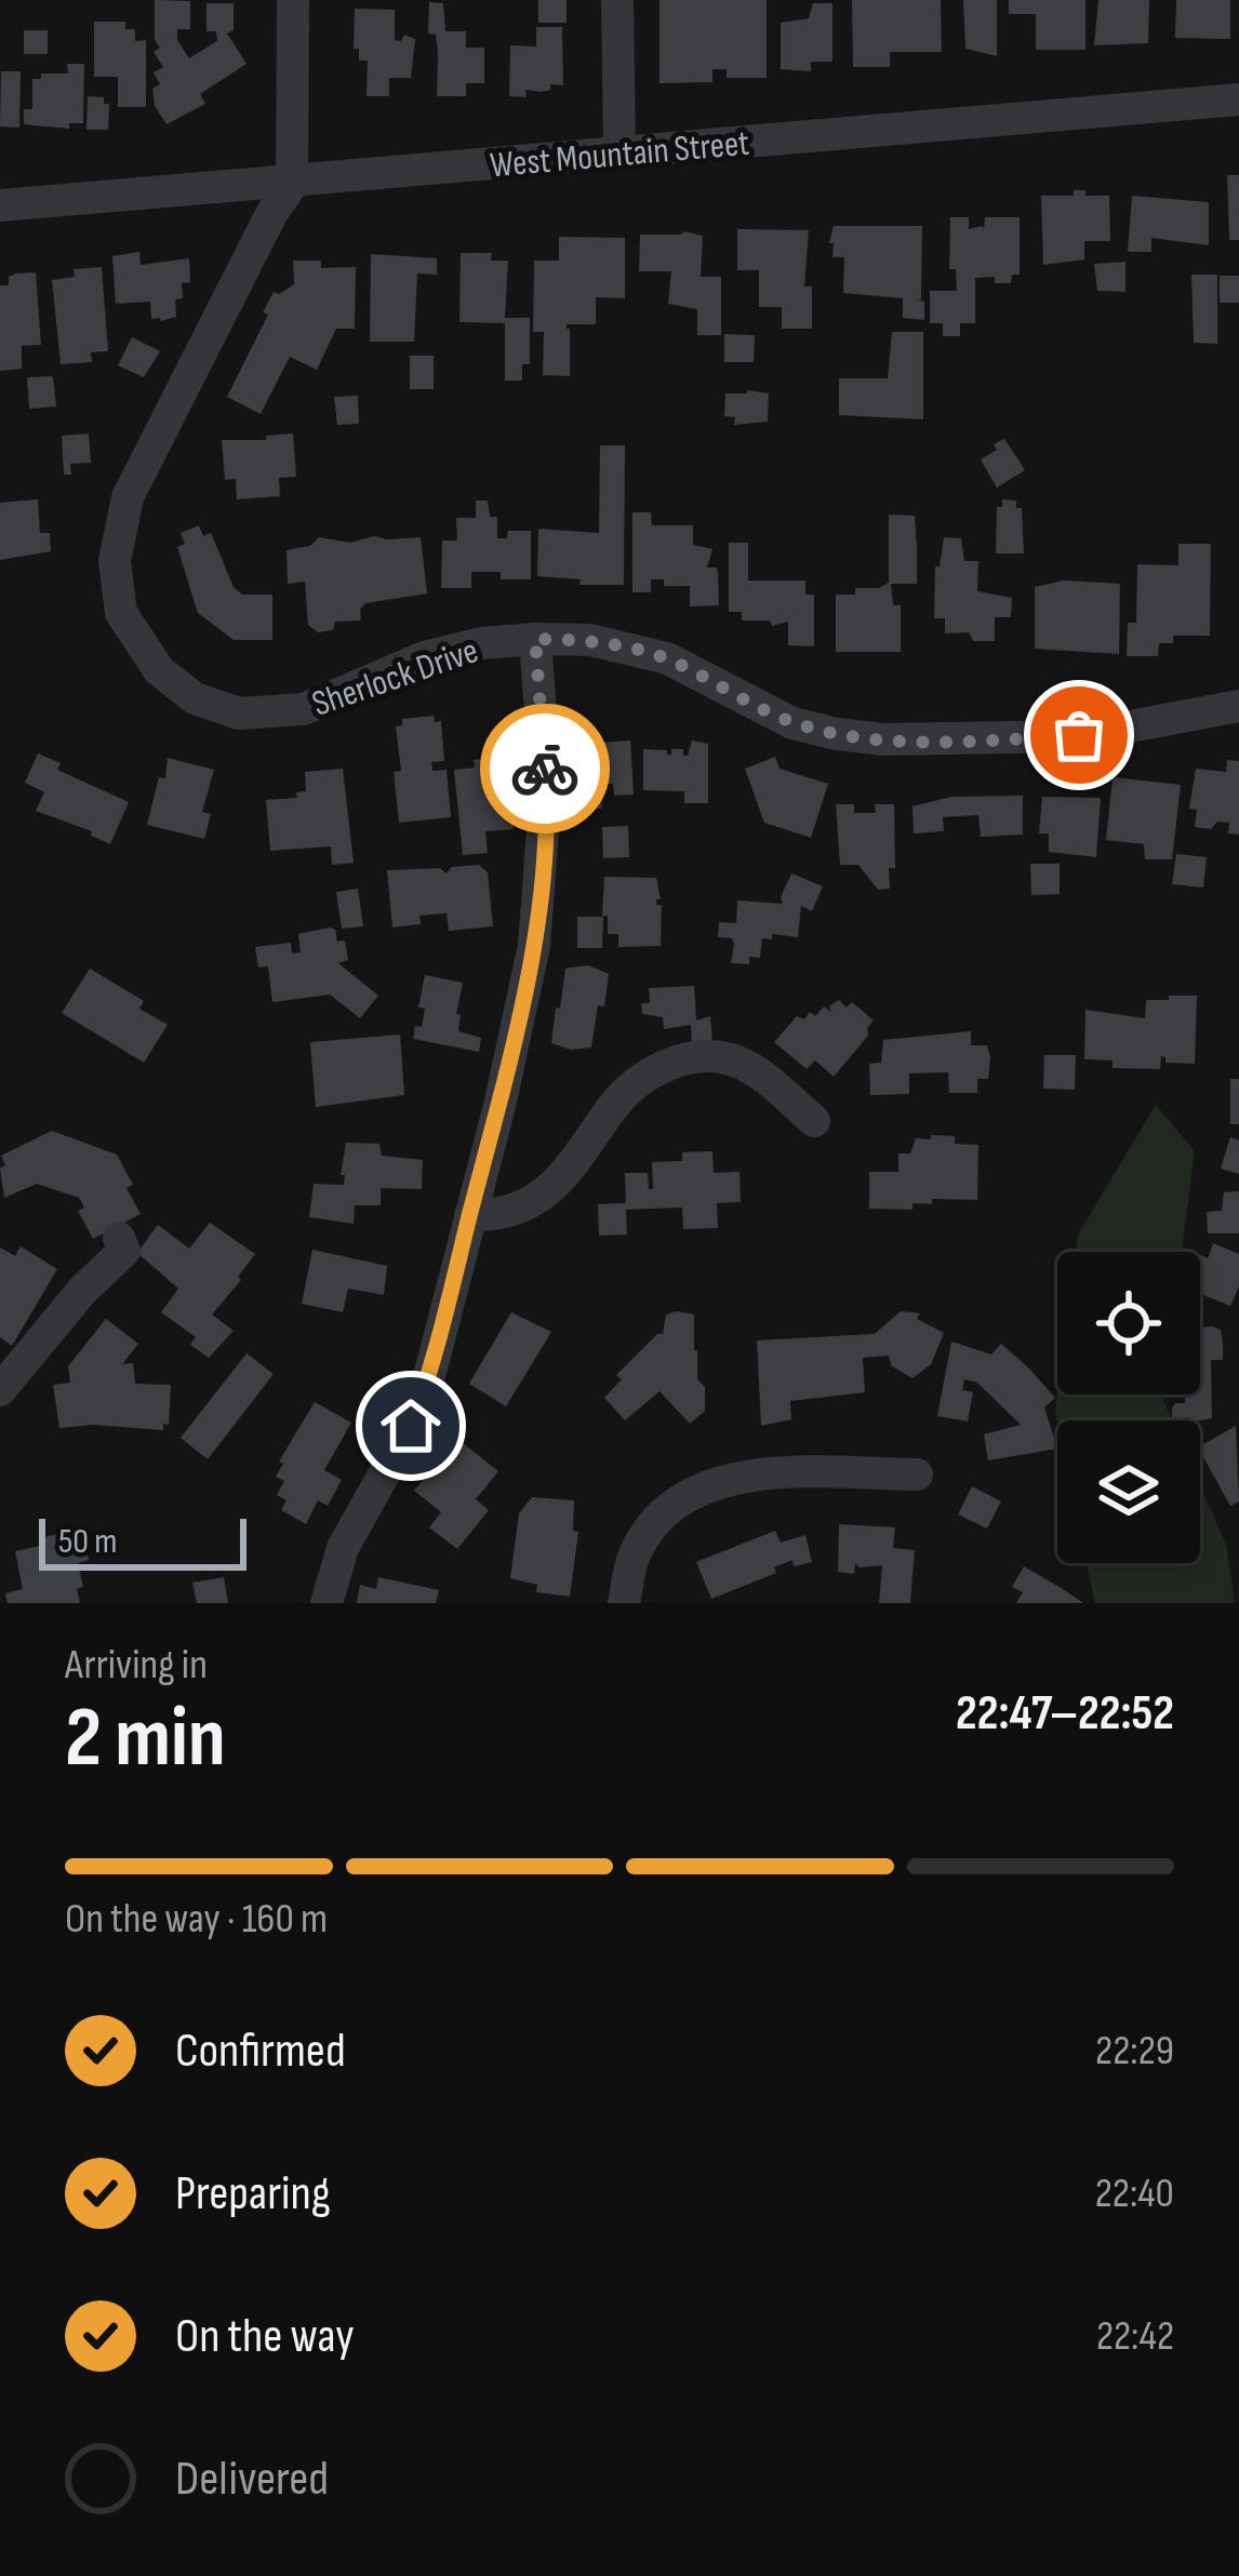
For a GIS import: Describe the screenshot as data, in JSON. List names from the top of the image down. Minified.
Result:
{"streets":{"street":["West Mountain Street","Sherlock Drive"]},"crossings":[["West Mountain Street","Sherlock Drive"]],"scale_bar":"50 m","page":{"scale":"50 m","heading":["2 min","Arriving in","22:47–22:52"],"bar":"On the way · 160 m","list":[["Confirmed","22:29"],["Preparing","22:40"],["On the way","22:42"],"Delivered"]}}
